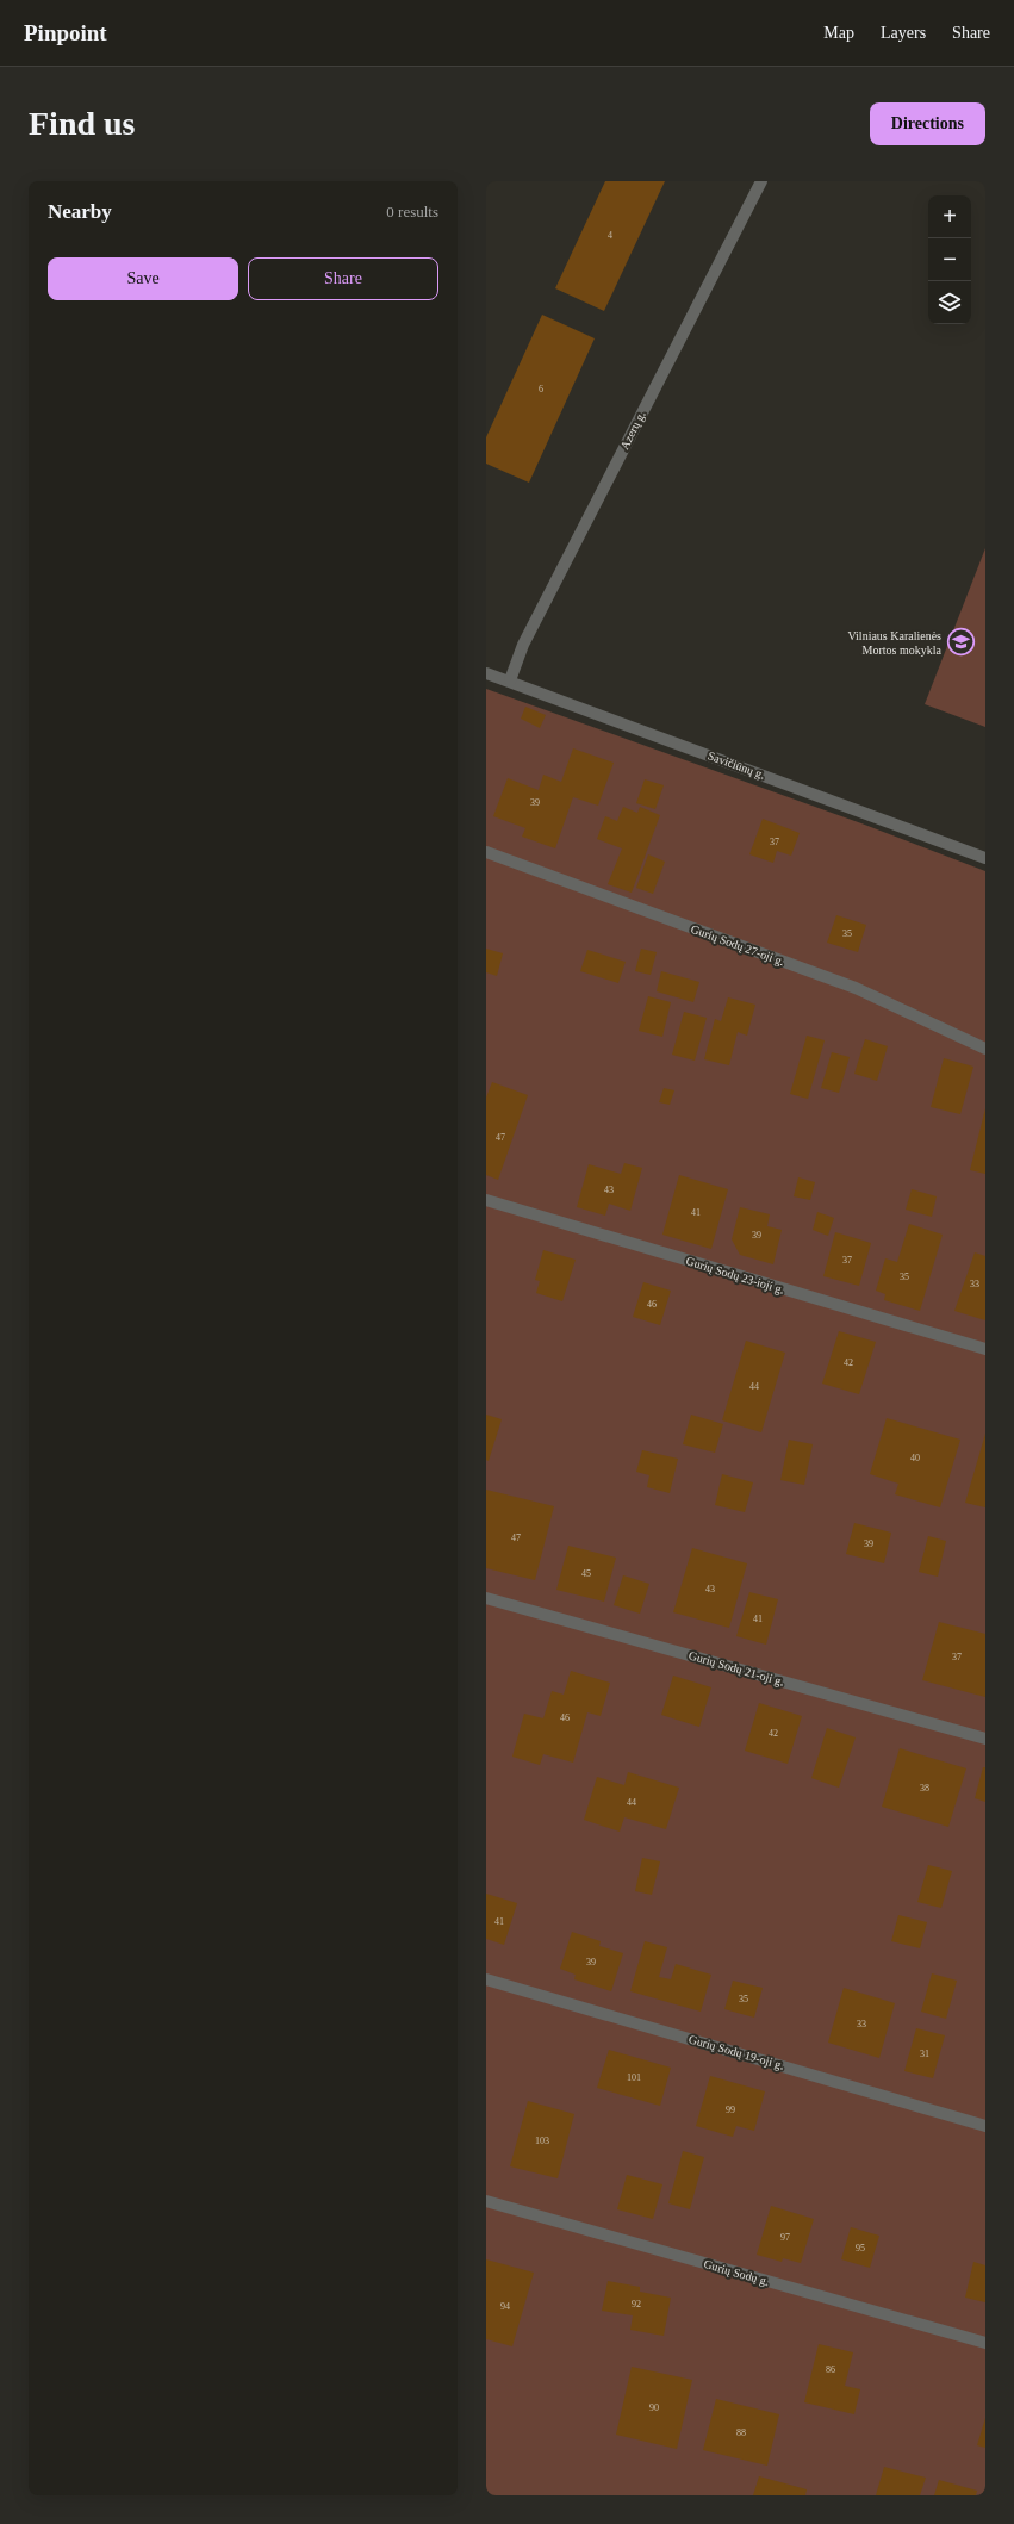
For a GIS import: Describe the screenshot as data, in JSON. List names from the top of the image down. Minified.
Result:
{"streets":{"street":["Azerų g.","Savičiūnų g.","Gurių Sodų 27-oji g.","Gurių Sodų 23-ioji g.","Gurių Sodų 21-oji g.","Gurių Sodų 19-oji g.","Gurių Sodų g."]},"crossings":[["Azerų g.","Savičiūnų g."]],"places":{"school or university":["Vilniaus Karalienės Mortos mokykla"]},"house_numbers":["4","6","39","37","35","47","43","41","39","37","35","33","46","42","44","40","47","39","45","43","41","37","46","42","38","44","41","39","35","33","31","101","99","103","97","95","92","94","86","90","88"],"page":{"header":"Pinpoint","nav":["Map","Layers","Share"],"buttons":["Directions",["Save","Share"]],"title":"Find us","heading":["Nearby","0 results"],"map_buttons":["+","−"]}}
